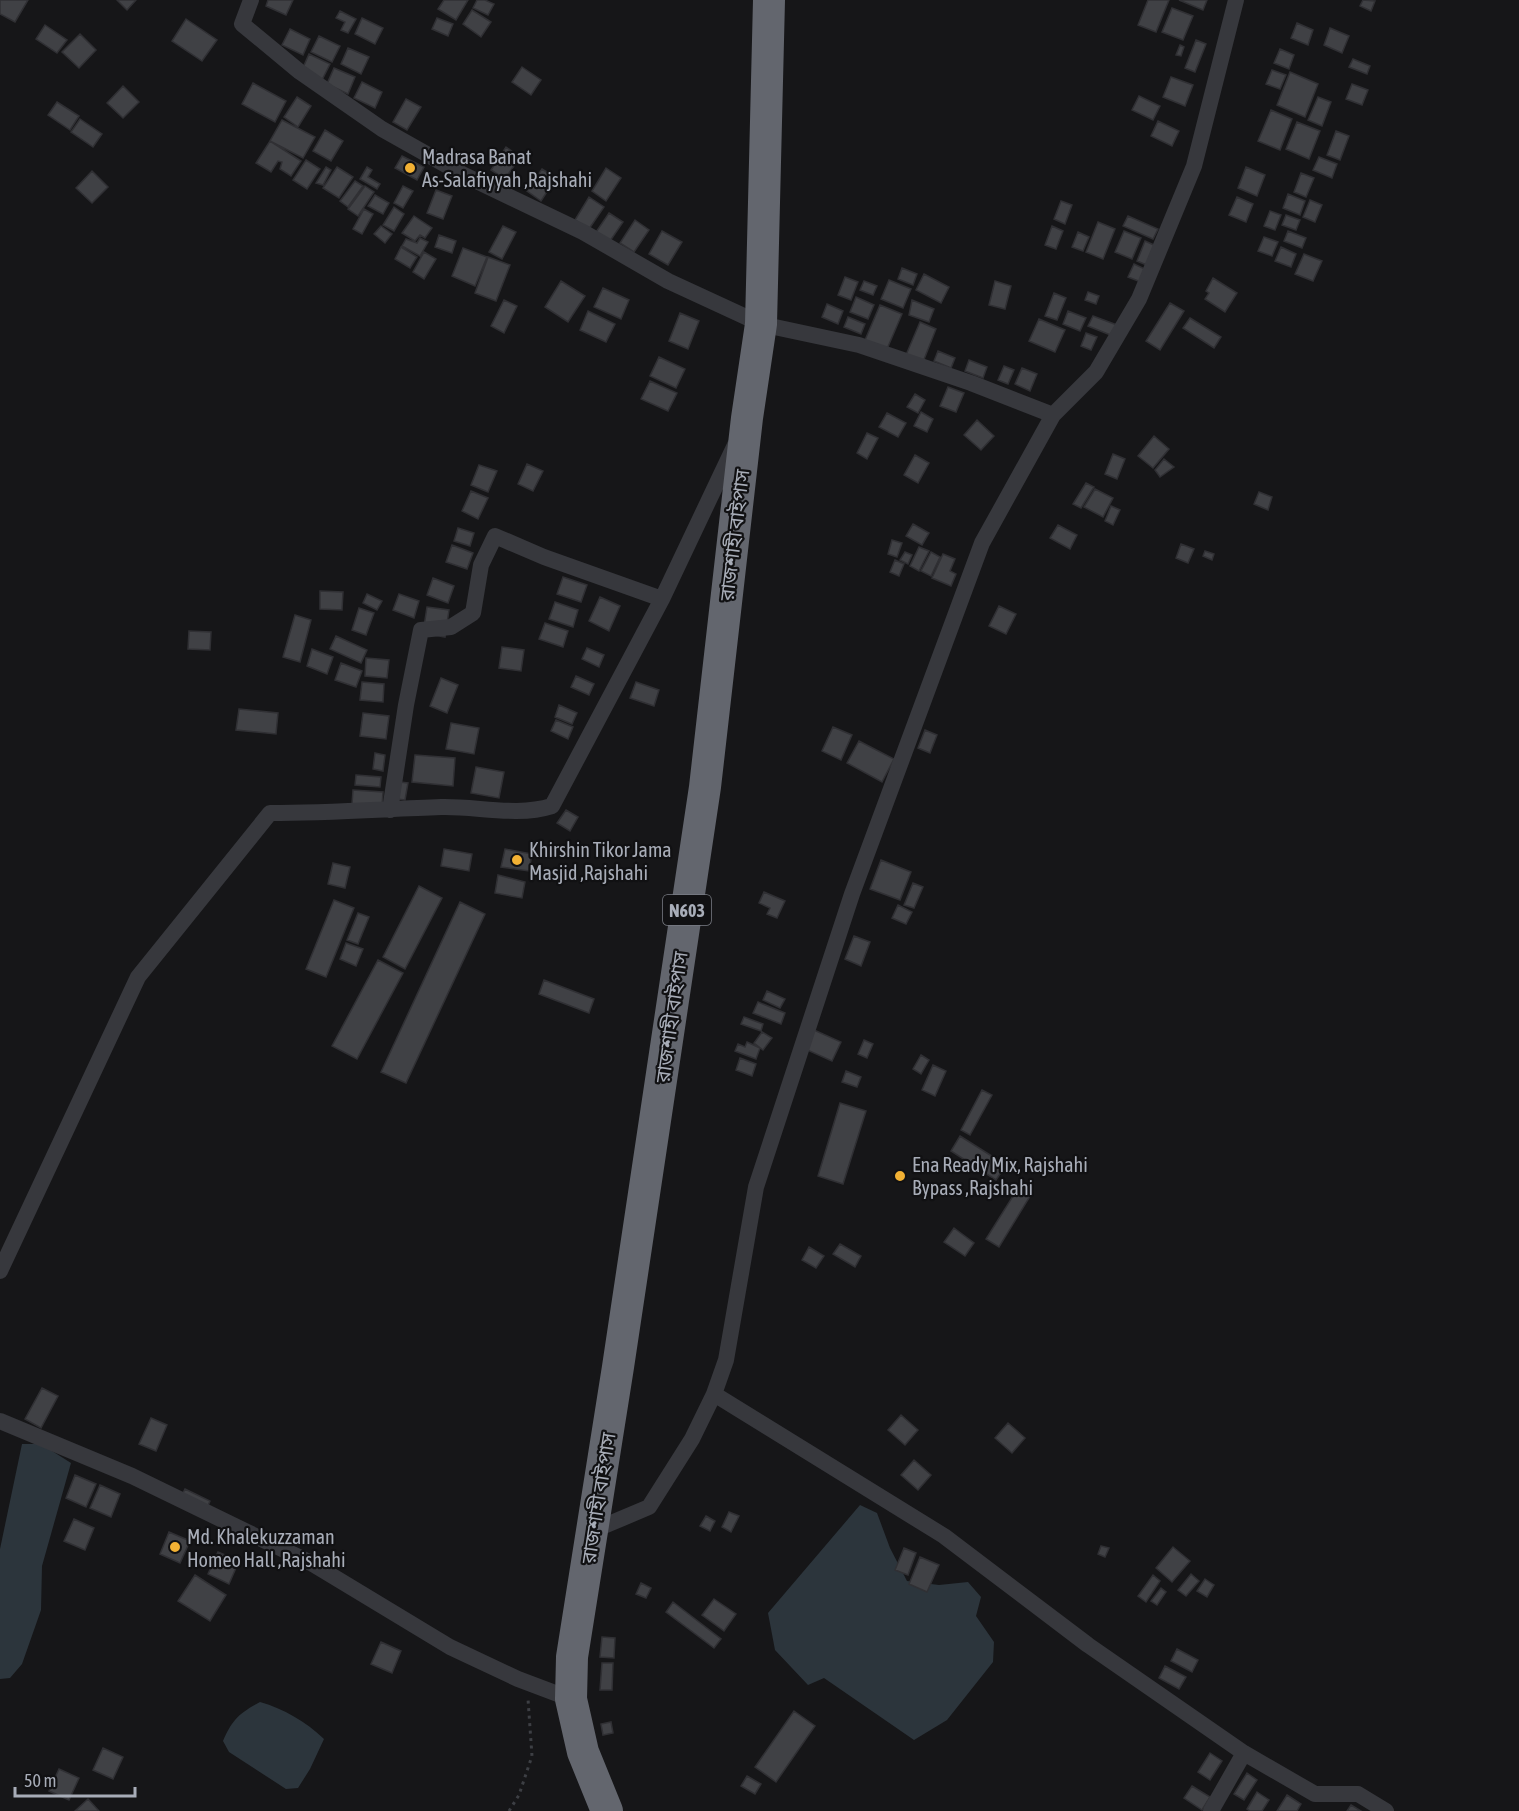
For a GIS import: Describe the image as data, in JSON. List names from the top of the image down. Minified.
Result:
{"streets":{"highway":["রাজশাহী বাইপাস","N603"]},"places":["Madrasa Banat As-Salafiyyah ,Rajshahi","Khirshin Tikor Jama Masjid ,Rajshahi","Ena Ready Mix, Rajshahi Bypass ,Rajshahi","Md. Khalekuzzaman Homeo Hall ,Rajshahi"],"scale_bar":"50 m"}
